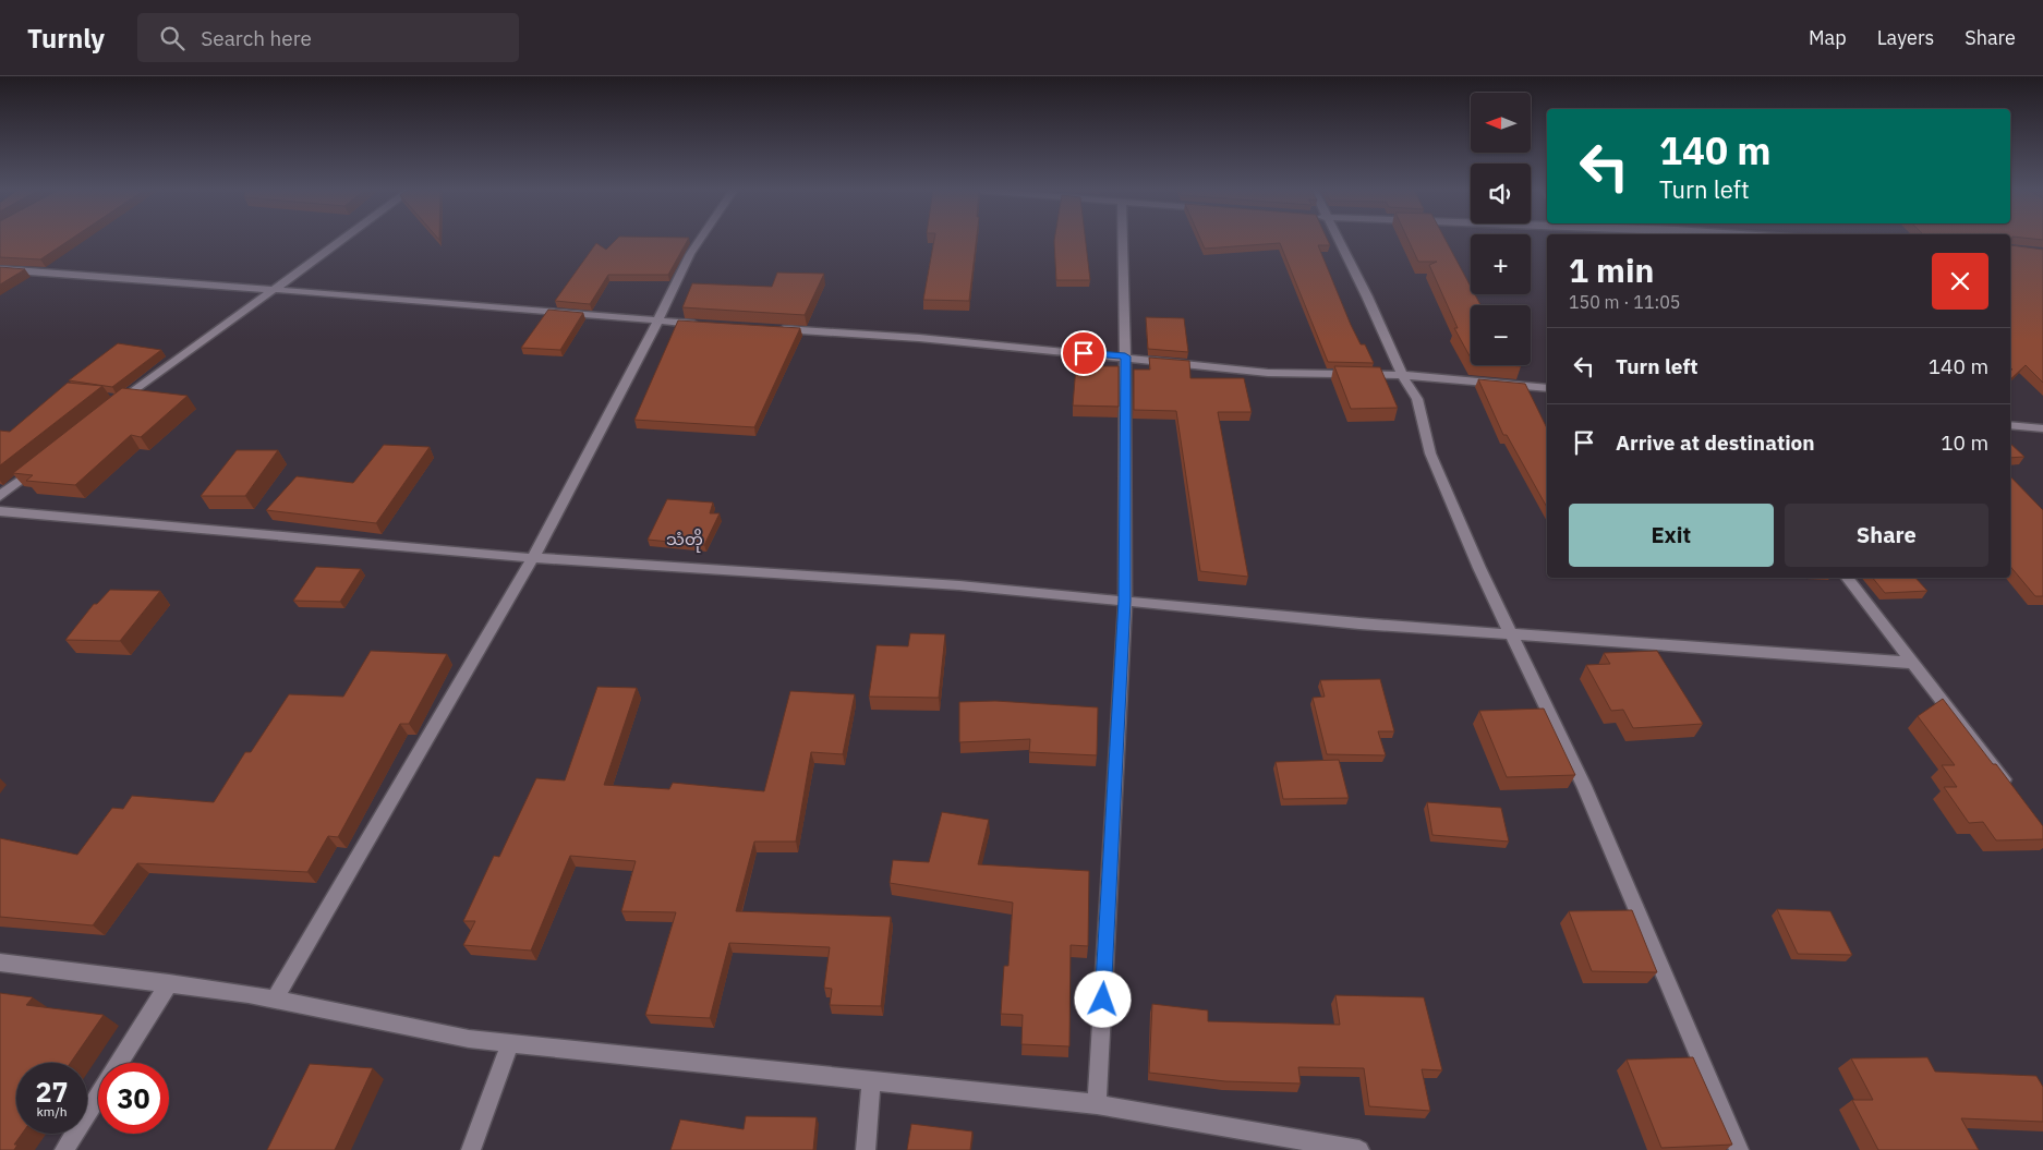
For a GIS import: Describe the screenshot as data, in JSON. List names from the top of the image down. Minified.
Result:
{"districts":["သံတို"],"north":"left","page":{"header":"Turnly","search":"Search here","nav":["Map","Layers","Share"],"map_buttons":["+","−"],"turn":["140 m","Turn left"],"heading":["1 min","150 m · 11:05"],"list":[{"name":"Turn left","value":"140 m"},{"name":"Arrive at destination","value":"10 m"}],"buttons":["Exit","Share"],"speed":"27 km/h","limit":"30"}}
